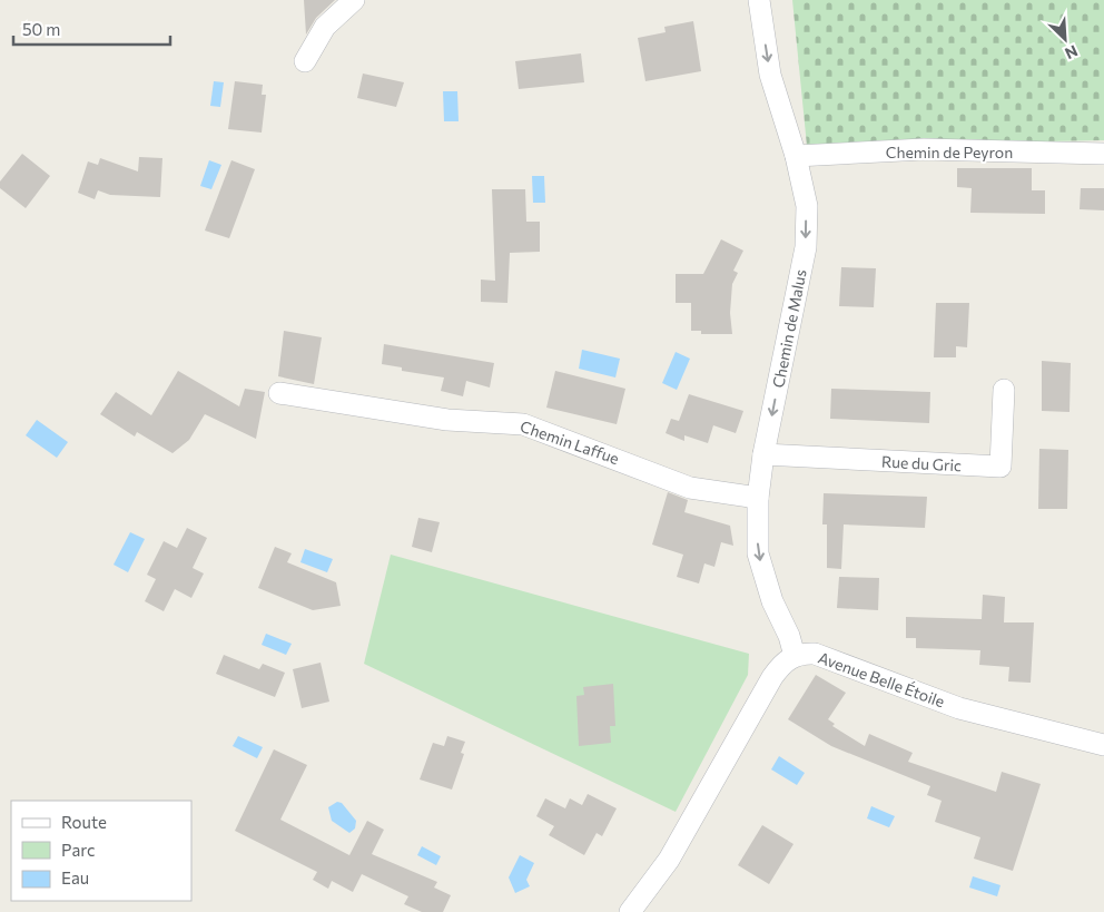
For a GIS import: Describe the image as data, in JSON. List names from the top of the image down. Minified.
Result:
{"streets":{"street":["Chemin de Peyron","Chemin de Malus","Chemin Laffue","Rue du Gric","Avenue Belle Étoile"]},"crossings":[["Chemin de Peyron","Chemin de Malus"],["Chemin de Malus","Chemin Laffue"],["Chemin de Malus","Rue du Gric"],["Chemin de Malus","Avenue Belle Étoile"]],"one_way":["Chemin de Malus"],"legend":["Route","Parc","Eau"],"scale_bar":"50 m","north":"bottom right"}
